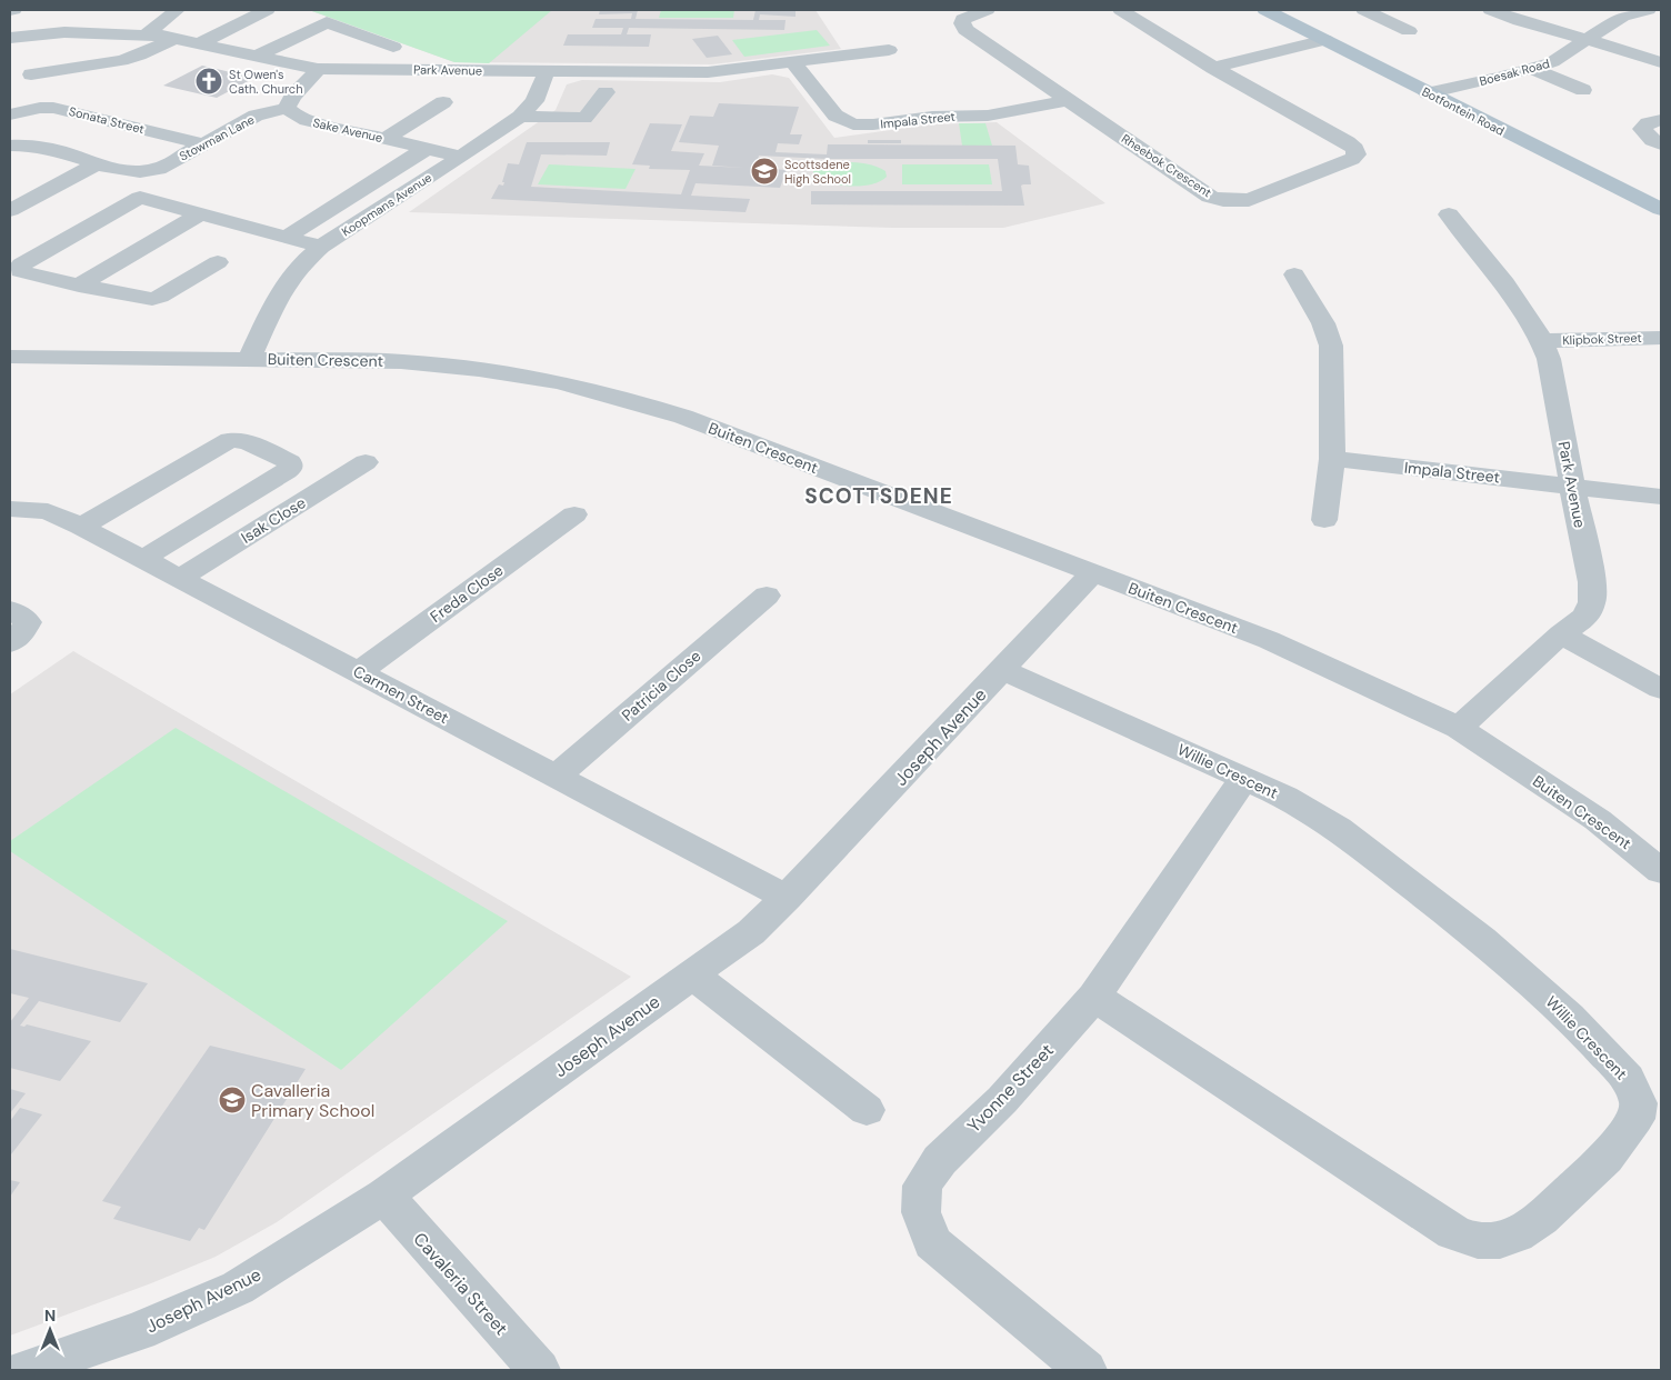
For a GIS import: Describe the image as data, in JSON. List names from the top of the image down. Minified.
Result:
{"streets":{"main road":["Botfontein Road"],"street":["Park Avenue","Boesak Road","Sonata Street","Impala Street","Sake Avenue","Stowman Lane","Rheebok Crescent","Koopmans Avenue","Klipbok Street","Buiten Crescent","Isak Close","Freda Close","Patricia Close","Carmen Street","Joseph Avenue","Willie Crescent","Yvonne Street","Cavaleria Street"]},"crossings":[["Park Avenue","Impala Street"],["Park Avenue","Koopmans Avenue"],["Park Avenue","Klipbok Street"],["Park Avenue","Buiten Crescent"],["Boesak Road","Botfontein Road"],["Sonata Street","Stowman Lane"],["Impala Street","Rheebok Crescent"],["Sake Avenue","Stowman Lane"],["Sake Avenue","Koopmans Avenue"],["Koopmans Avenue","Buiten Crescent"],["Buiten Crescent","Joseph Avenue"],["Isak Close","Carmen Street"],["Freda Close","Carmen Street"],["Patricia Close","Carmen Street"],["Carmen Street","Joseph Avenue"],["Joseph Avenue","Willie Crescent"],["Joseph Avenue","Cavaleria Street"],["Willie Crescent","Yvonne Street"]],"districts":["SCOTTSDENE"],"places":{"church":["St Owen's Cath. Church"],"school or university":["Scottsdene High School","Cavalleria Primary School"]},"north":"top"}
